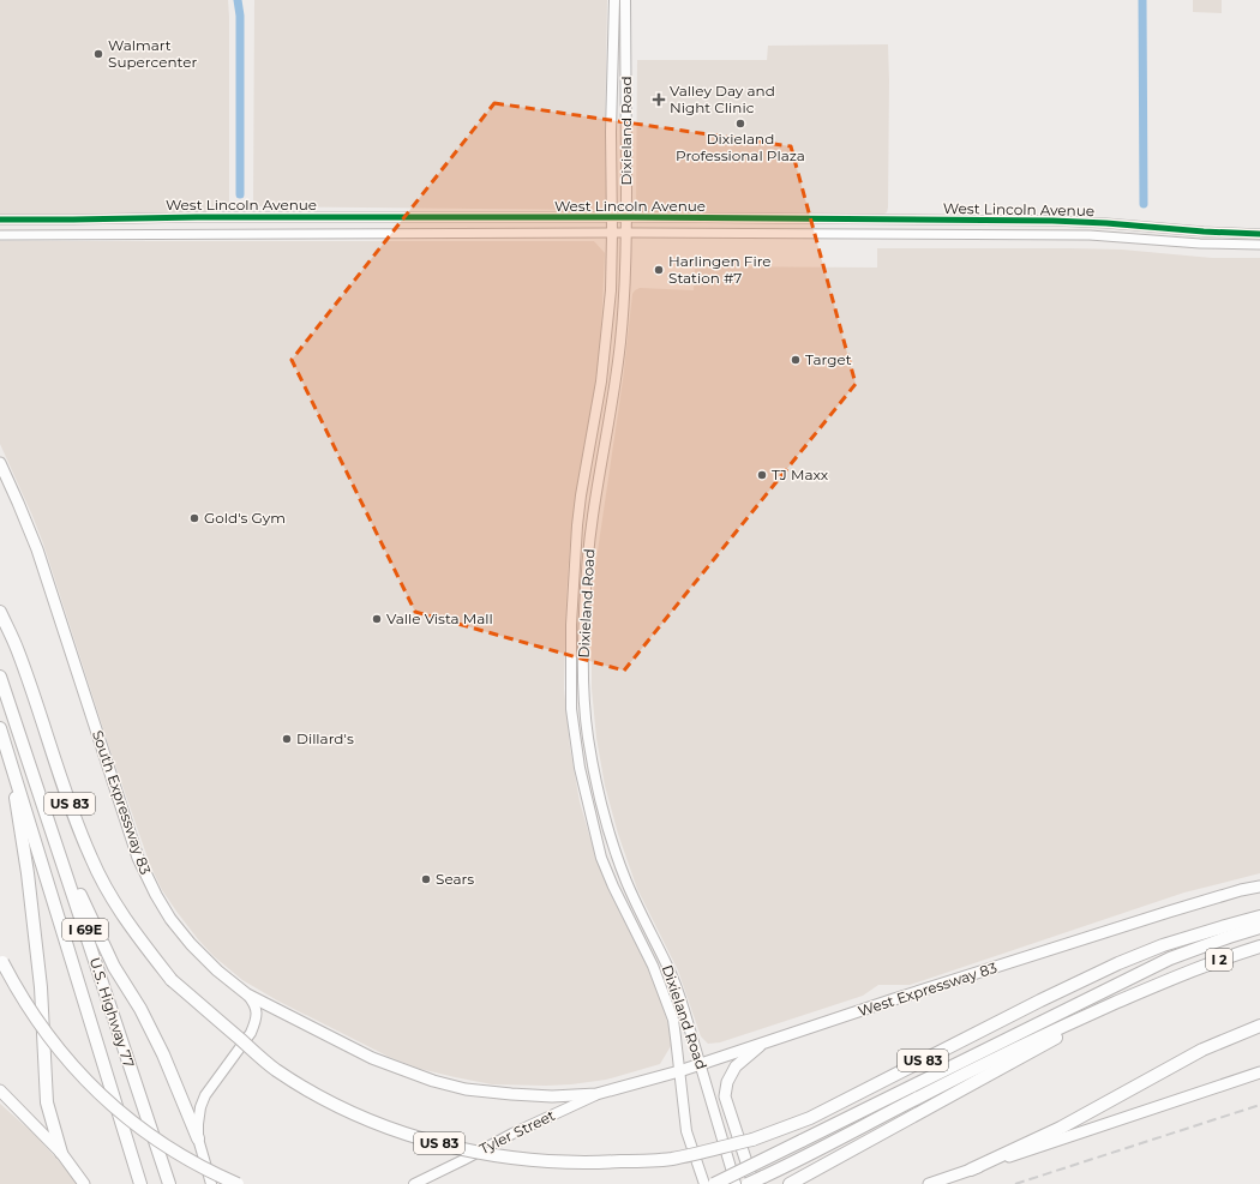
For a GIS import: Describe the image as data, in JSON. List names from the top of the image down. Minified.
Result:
{"streets":{"highway":["US 83","I 69E","I 2","U.S. Highway 77"],"main road":["Dixieland Road","South Expressway 83","West Expressway 83","Tyler Street"],"street":["West Lincoln Avenue"]},"crossings":[["Dixieland Road","West Lincoln Avenue"],["Dixieland Road","West Expressway 83"],["South Expressway 83","West Expressway 83"],["US 83","I 2"],["West Expressway 83","Tyler Street"]],"places":{"other":["Walmart Supercenter","Dixieland Professional Plaza","Harlingen Fire Station #7","Target","TJ Maxx","Gold's Gym","Valle Vista Mall","Dillard's","Sears"],"health":["Valley Day and Night Clinic"]}}
